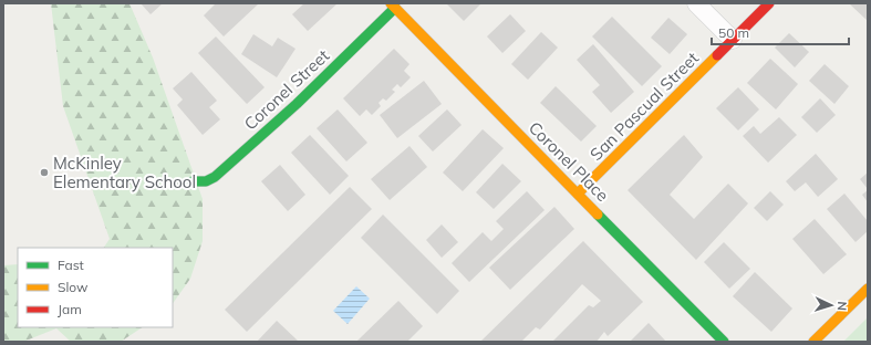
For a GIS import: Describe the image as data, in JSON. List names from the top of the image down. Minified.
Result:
{"streets":{"street":["Coronel Street","San Pascual Street","Coronel Place"]},"crossings":[["Coronel Street","Coronel Place"],["San Pascual Street","Coronel Place"]],"places":["McKinley Elementary School"],"legend":["Fast","Slow","Jam"],"scale_bar":"50 m","north":"right"}
